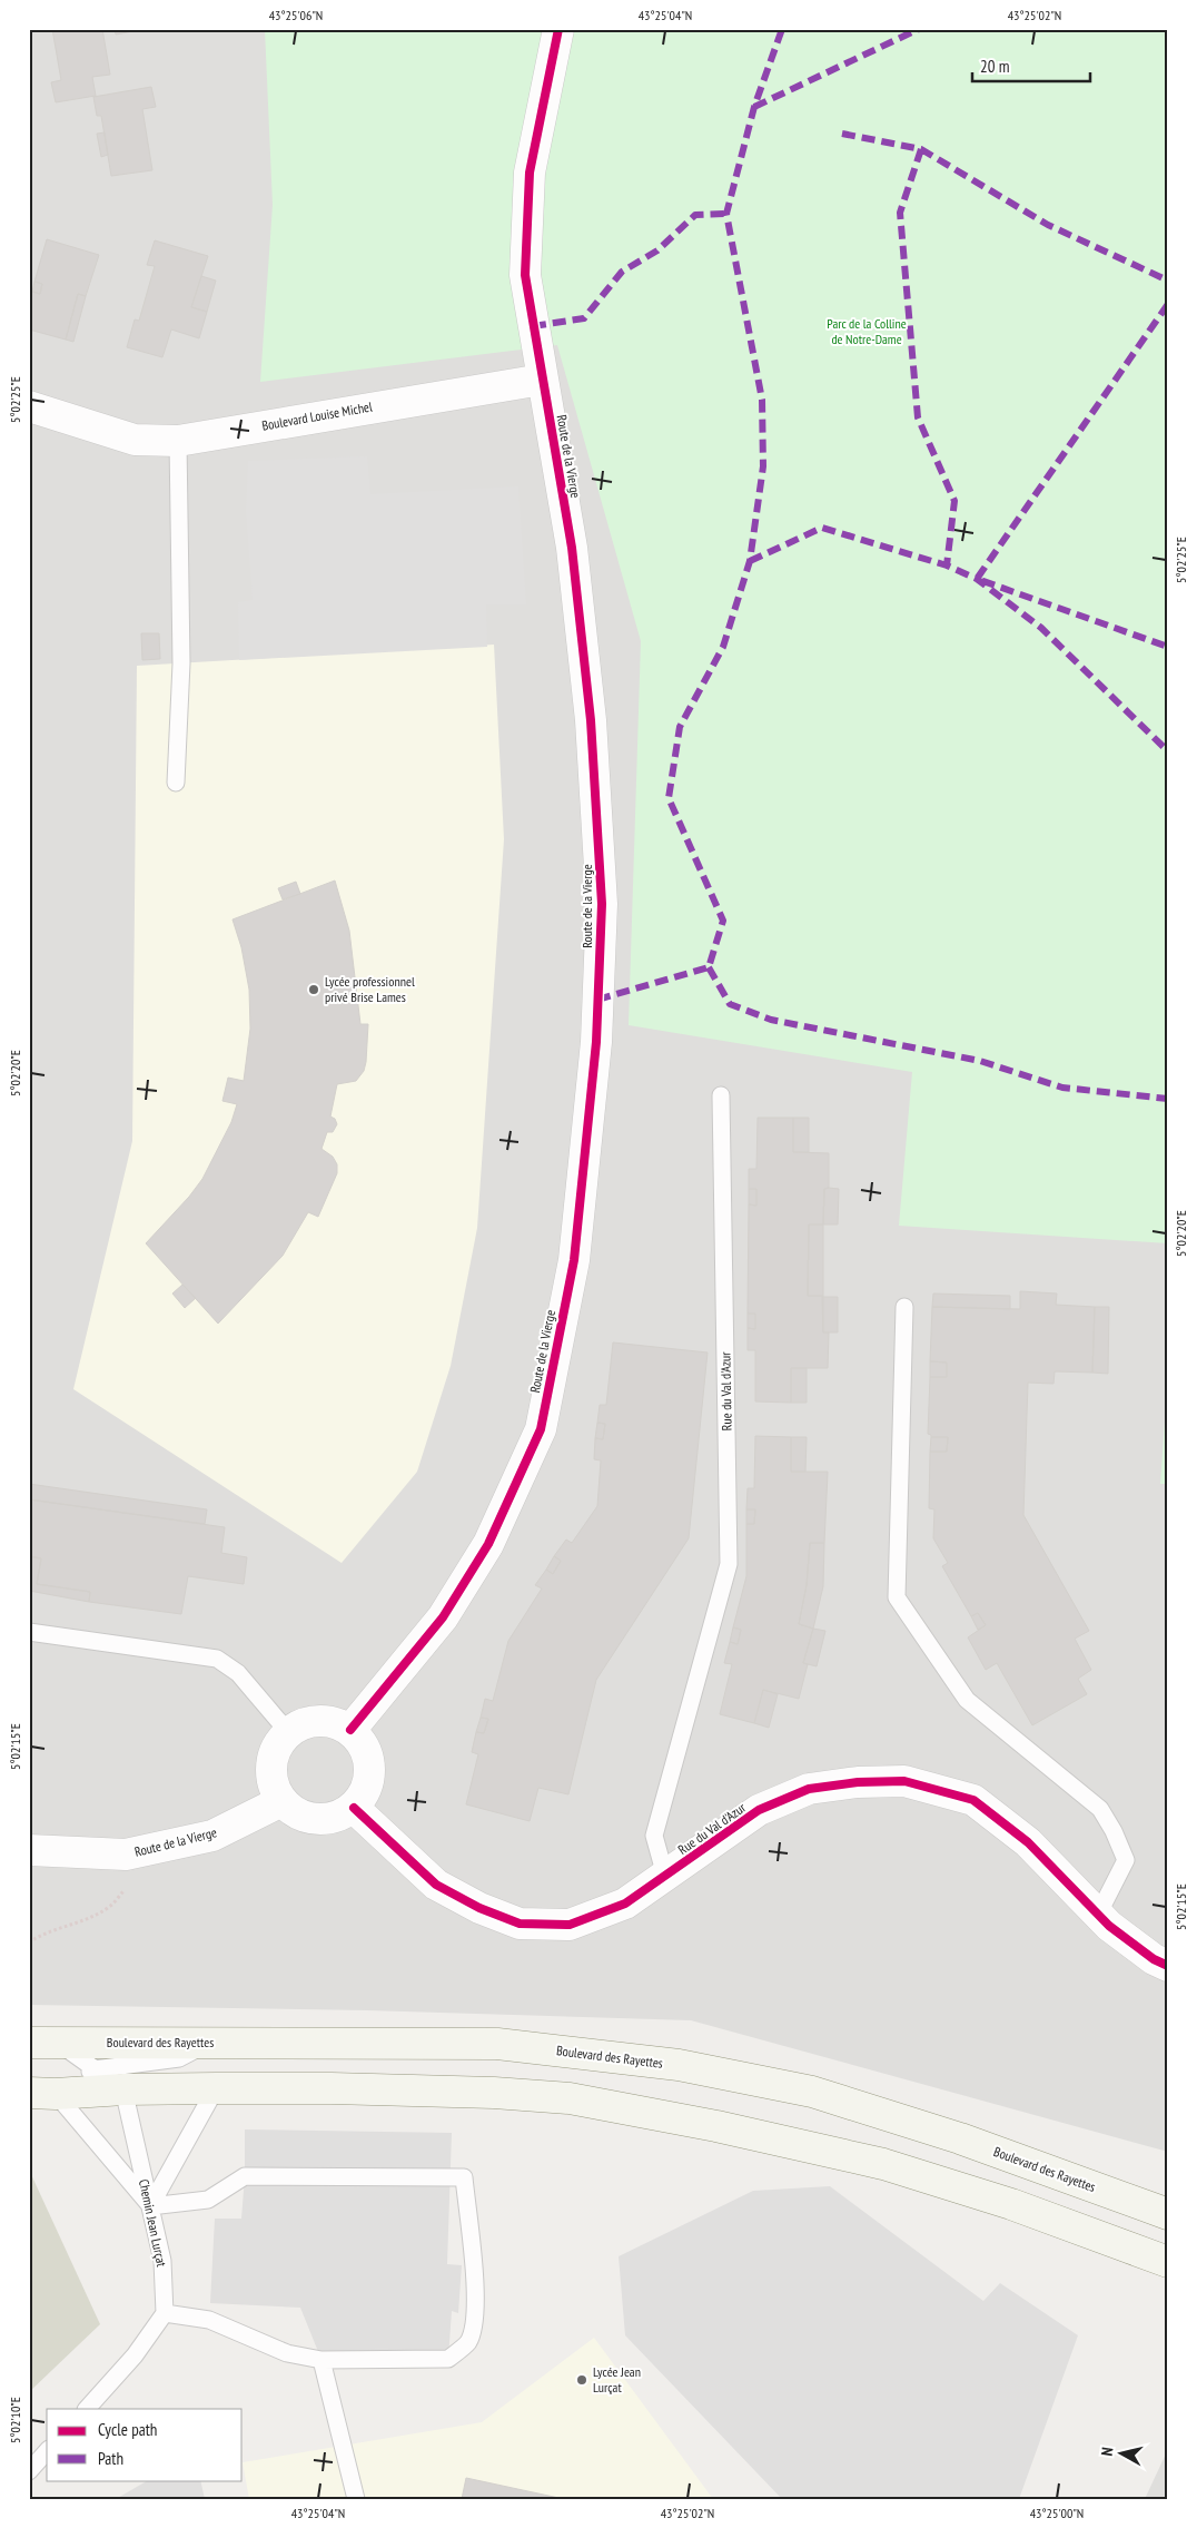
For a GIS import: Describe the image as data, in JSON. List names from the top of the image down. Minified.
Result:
{"streets":{"main road":["Boulevard des Rayettes"],"street":["Boulevard Louise Michel","Route de la Vierge","Rue du Val d'Azur"],"lane":["Chemin Jean Lurçat"]},"crossings":[["Boulevard Louise Michel","Route de la Vierge"],["Route de la Vierge","Rue du Val d'Azur"]],"parks":["Parc de la Colline de Notre-Dame"],"places":["Lycée professionnel privé Brise Lames","Lycée Jean Lurçat"],"legend":["Cycle path","Path"],"scale_bar":"20 m","north":"left","coordinates":["43°25'06\"N","43°25'04\"N","43°25'02\"N","5°02'25\"E","5°02'20\"E","5°02'15\"E","5°02'10\"E","43°25'00\"N"]}
